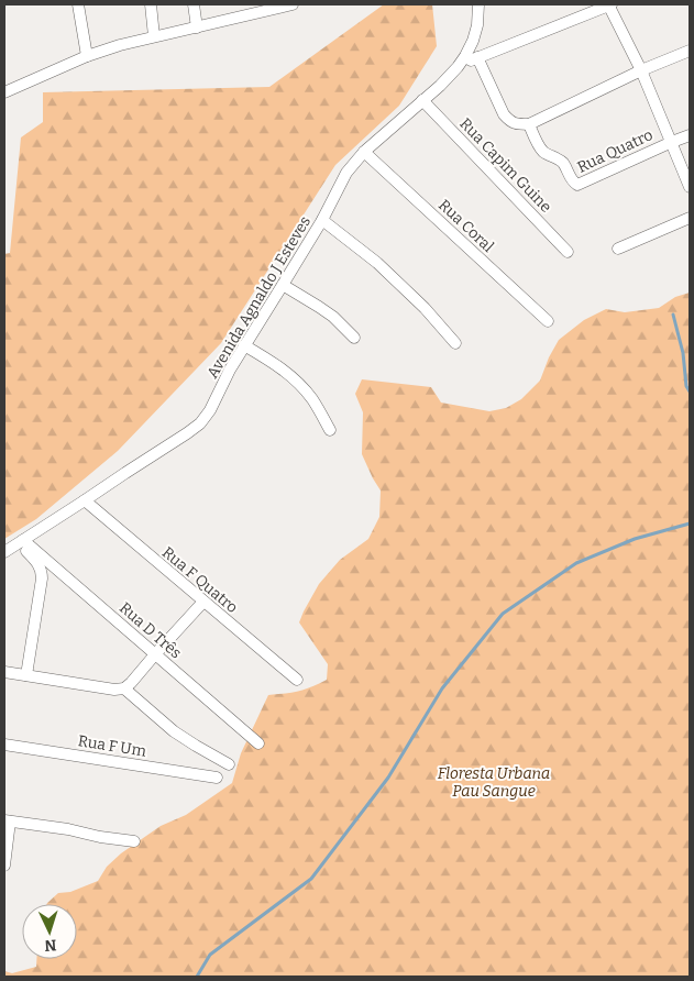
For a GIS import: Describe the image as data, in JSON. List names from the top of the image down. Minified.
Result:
{"streets":{"street":["Rua Quatro","Rua Capim Guine","Rua Coral","Avenida Agnaldo J Esteves","Rua F Quatro","Rua D Três","Rua F Um"]},"crossings":[["Rua Capim Guine","Avenida Agnaldo J Esteves"],["Rua Coral","Avenida Agnaldo J Esteves"],["Avenida Agnaldo J Esteves","Rua F Quatro"],["Avenida Agnaldo J Esteves","Rua D Três"]],"parks":["Floresta Urbana Pau Sangue"],"north":"bottom"}
